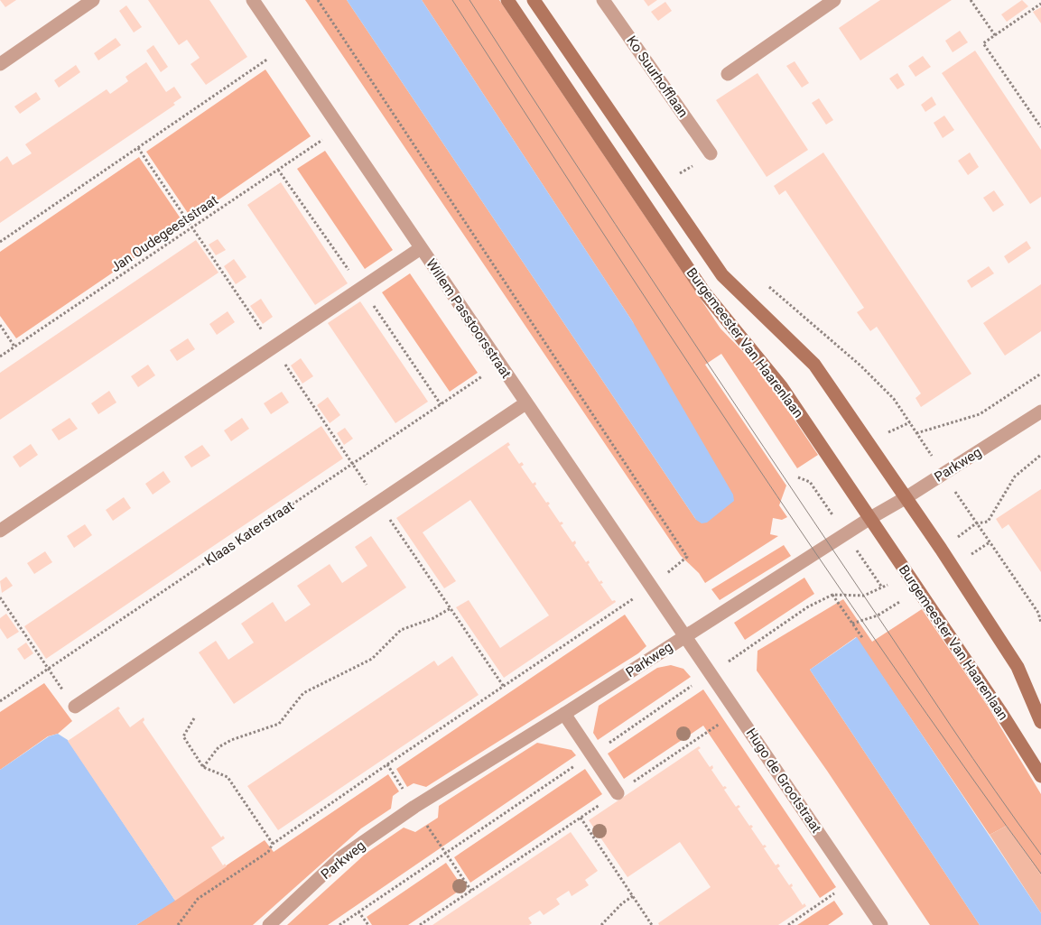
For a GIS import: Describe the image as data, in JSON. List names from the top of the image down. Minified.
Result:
{"streets":{"main road":["Burgemeester Van Haarenlaan"],"street":["Ko Suurhofflaan","Willem Passtoorsstraat","Parkweg","Hugo de Grootstraat"],"path":["Jan Oudegeeststraat","Klaas Katerstraat"]},"crossings":[["Jan Oudegeeststraat","Willem Passtoorsstraat"],["Willem Passtoorsstraat","Parkweg"],["Willem Passtoorsstraat","Klaas Katerstraat"],["Willem Passtoorsstraat","Hugo de Grootstraat"],["Burgemeester Van Haarenlaan","Parkweg"],["Parkweg","Hugo de Grootstraat"]]}
